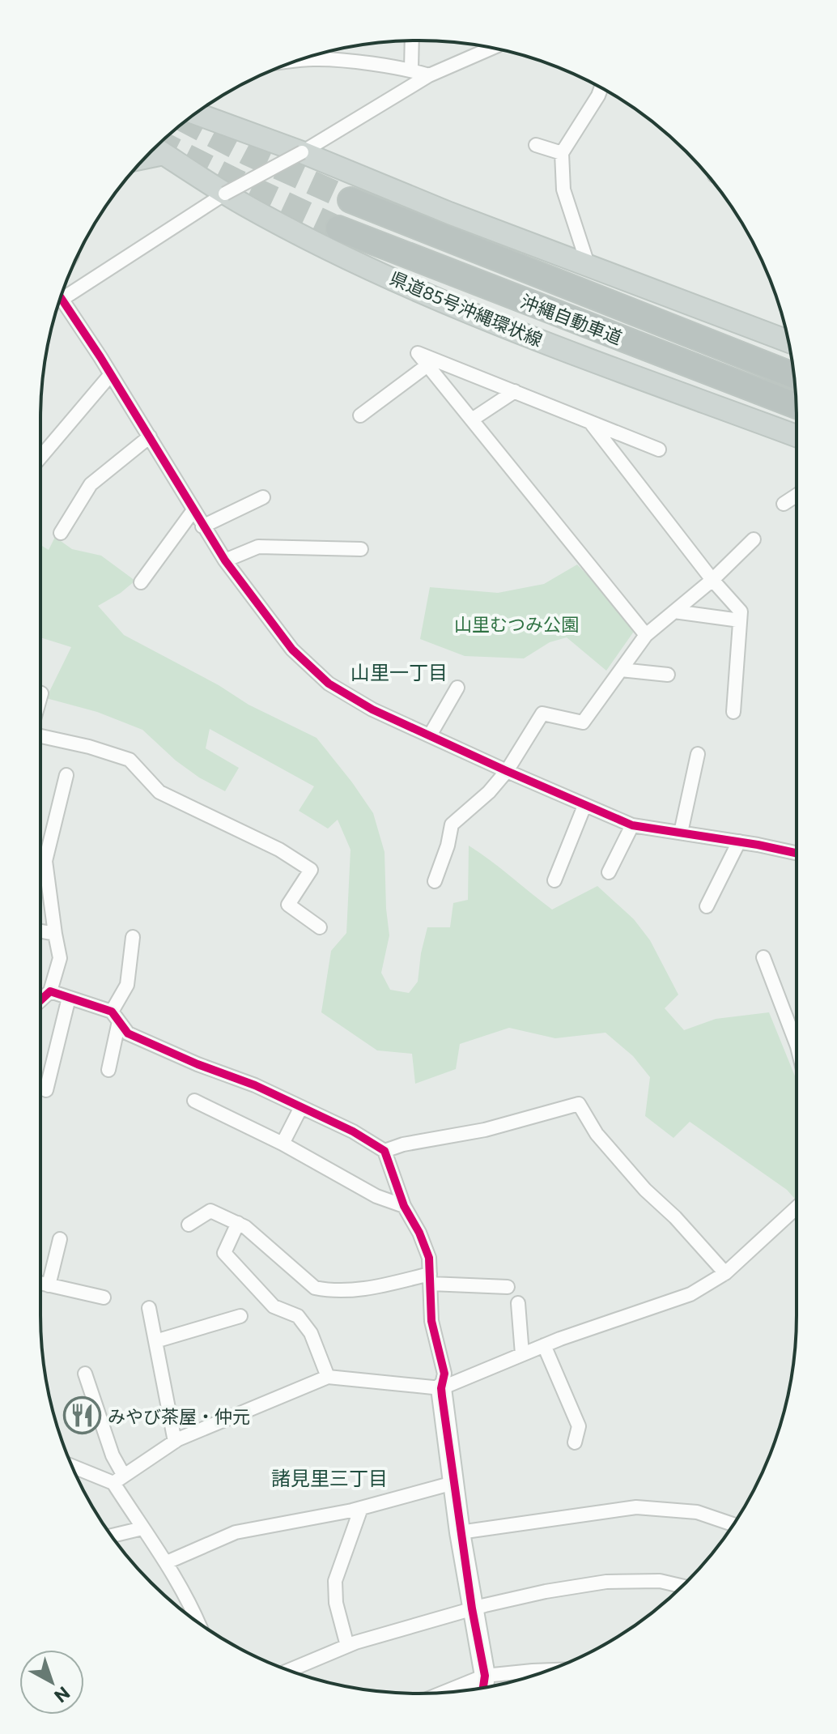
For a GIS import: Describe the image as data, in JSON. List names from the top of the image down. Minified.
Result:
{"streets":{"highway":["沖縄自動車道"],"main road":["県道85号沖縄環状線"]},"districts":["山里一丁目","諸見里三丁目"],"parks":["山里むつみ公園"],"places":{"restaurant":["みやび茶屋・仲元"]},"north":"bottom right"}
